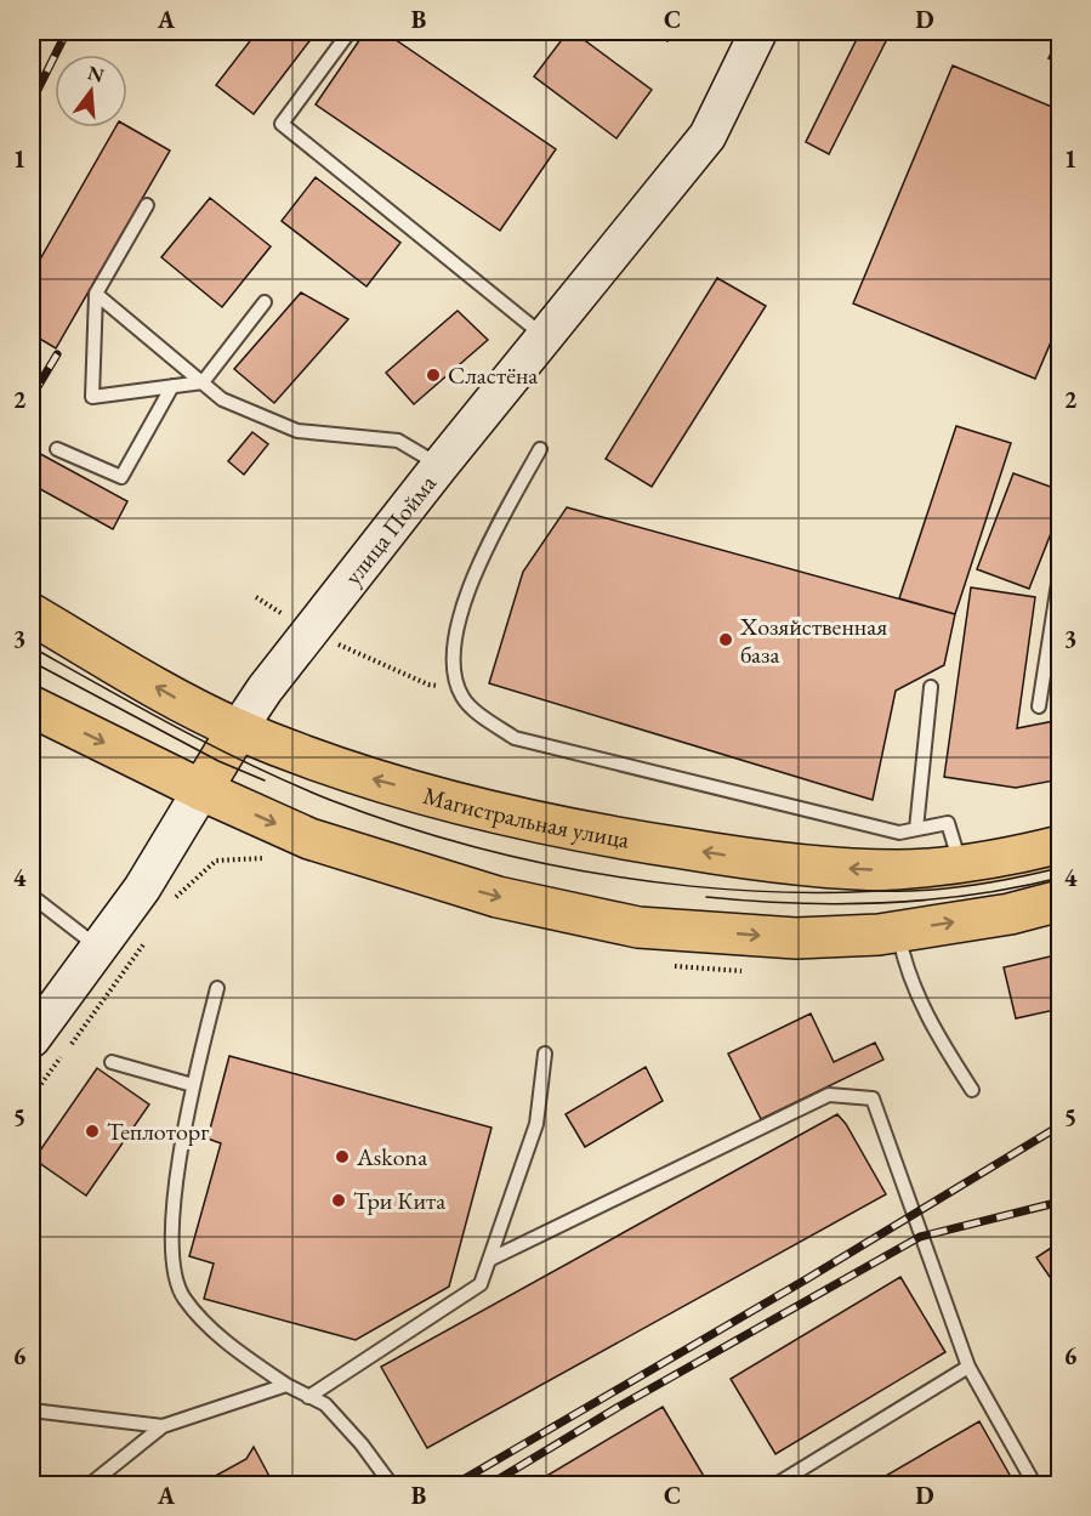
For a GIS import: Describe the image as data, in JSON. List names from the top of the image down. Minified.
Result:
{"streets":{"main road":["улица Пойма","Магистральная улица"]},"crossings":[["улица Пойма","Магистральная улица"]],"places":["Сластёна","Хозяйственная база","Теплоторг","Askona","Три Кита"],"north":"top","grid":{"columns":["A","B","C","D"],"rows":["1","2","3","4","5","6"]}}
